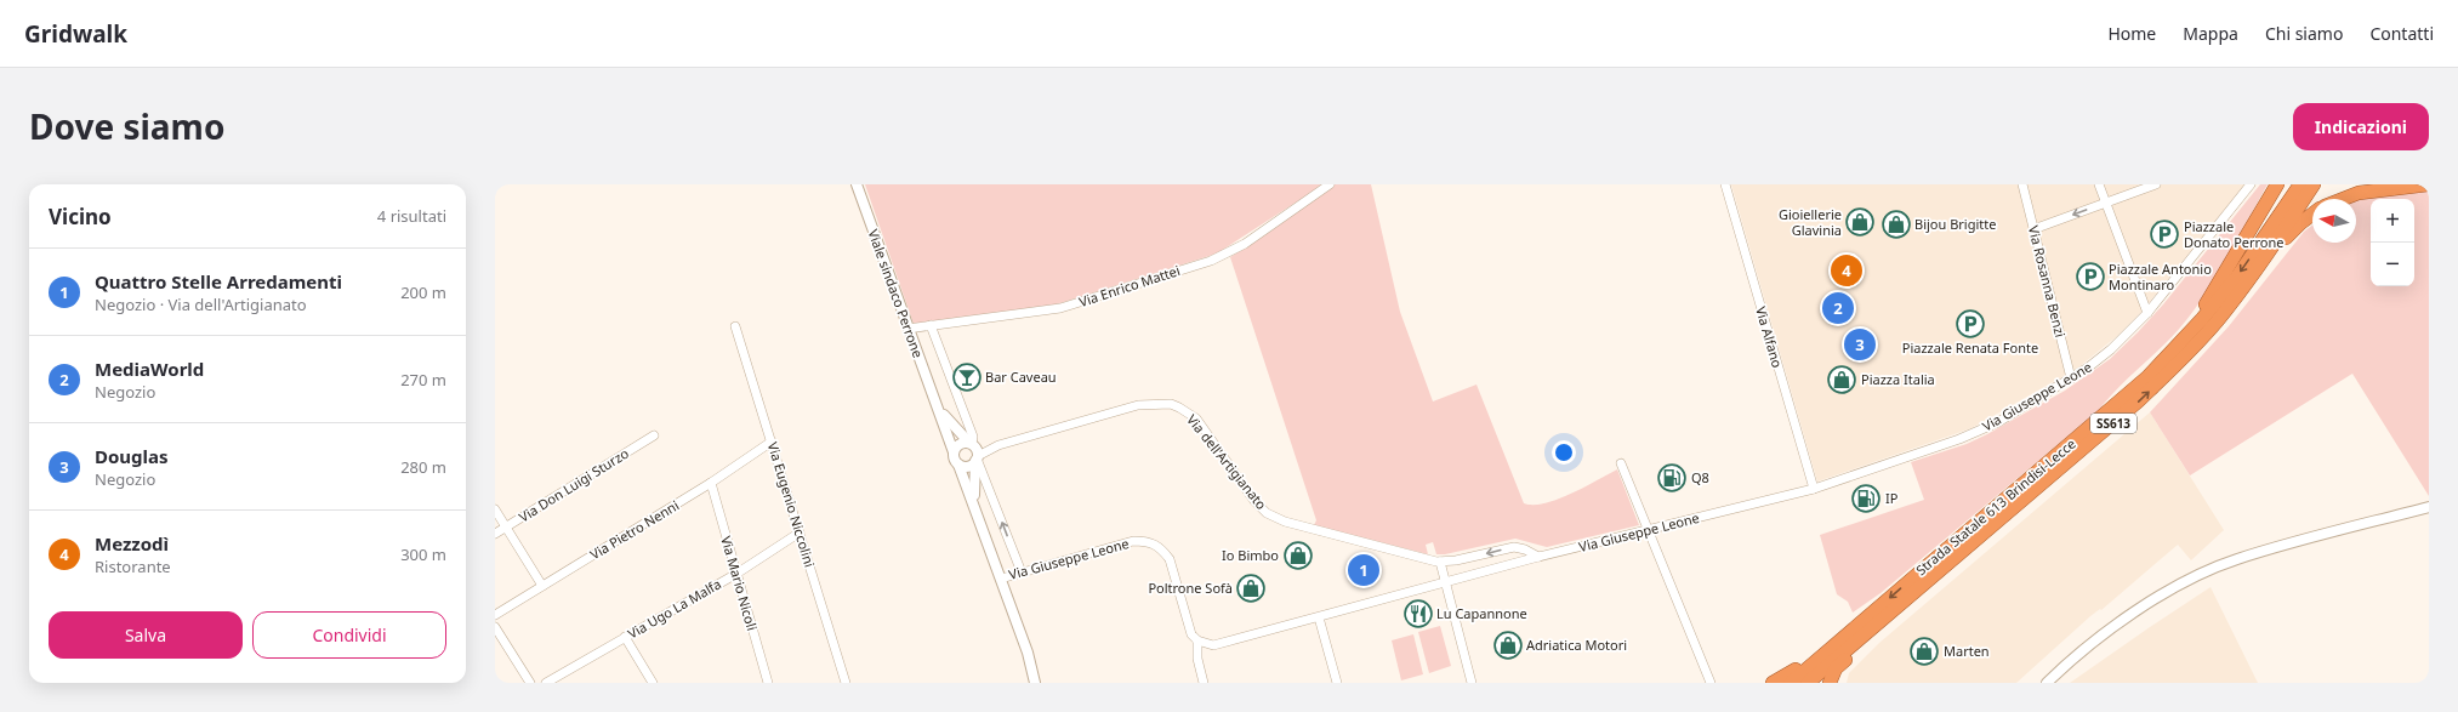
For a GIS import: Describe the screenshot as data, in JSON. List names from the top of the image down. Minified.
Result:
{"streets":{"highway":["SS613","Strada Statale 613 Brindisi-Lecce"],"street":["Via Rosanna Benzi","Via Enrico Mattei","Viale sindaco Perrone","Via Alfano","Via Giuseppe Leone","Via dell'Artigianato","Via Don Luigi Sturzo","Via Eugenio Niccolini","Via Pietro Nenni","Via Mario Nicoli","Via Ugo La Malfa"]},"crossings":[["Via Rosanna Benzi","Via Giuseppe Leone"],["Via Enrico Mattei","Viale sindaco Perrone"],["Viale sindaco Perrone","Via dell'Artigianato"],["Via Alfano","Via Giuseppe Leone"],["Via Giuseppe Leone","Via dell'Artigianato"],["Via Eugenio Niccolini","Via Pietro Nenni"],["Via Eugenio Niccolini","Via Ugo La Malfa"],["Via Pietro Nenni","Via Mario Nicoli"],["Via Mario Nicoli","Via Ugo La Malfa"]],"places":{"shop":["Gioiellerie Glavinia","Bijou Brigitte","Piazza Italia","Io Bimbo","Poltrone Sofà","Adriatica Motori","Marten"],"parking":["Piazzale Donato Perrone","Piazzale Antonio Montinaro","Piazzale Renata Fonte"],"bar":["Bar Caveau"],"fuel station":["Q8","IP"],"restaurant":["Lu Capannone"]},"north":"left","page":{"header":"Gridwalk","nav":["Home","Mappa","Chi siamo","Contatti"],"title":"Dove siamo","buttons":["Indicazioni",["Salva","Condividi"]],"heading":["Vicino","4 risultati"],"map_buttons":["+","−"],"list":[{"mark":"1","name":"Quattro Stelle Arredamenti","note":"Negozio · Via dell'Artigianato","value":"200 m"},{"mark":"2","name":"MediaWorld","note":"Negozio","value":"270 m"},{"mark":"3","name":"Douglas","note":"Negozio","value":"280 m"},{"mark":"4","name":"Mezzodì","note":"Ristorante","value":"300 m"}],"pins":["4","2","3","1"]}}
